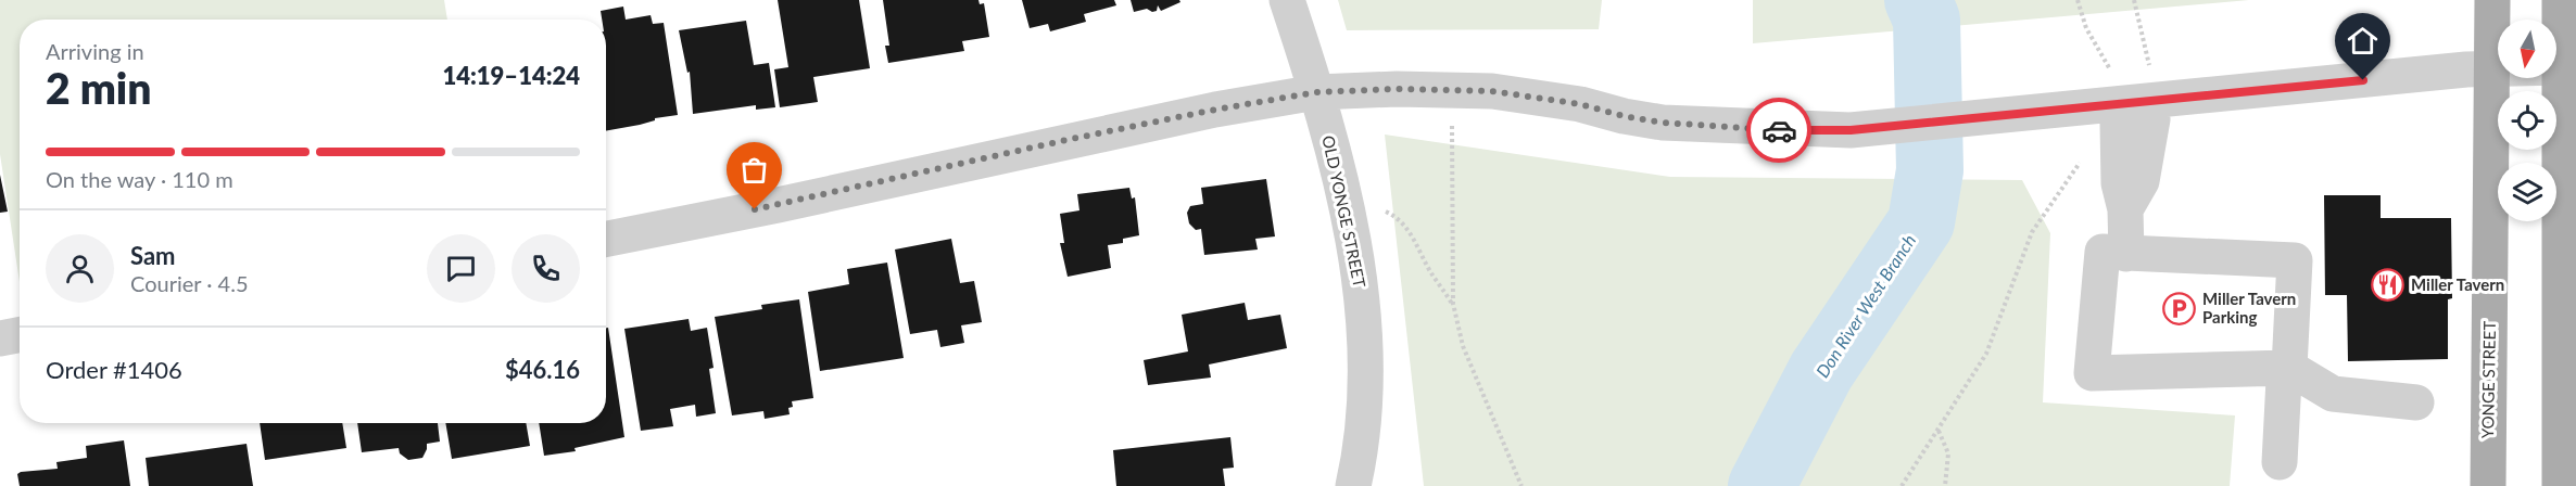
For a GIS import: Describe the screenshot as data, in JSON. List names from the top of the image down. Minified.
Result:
{"streets":{"main road":["YONGE STREET"],"street":["OLD YONGE STREET"]},"water":["Don River West Branch"],"places":{"restaurant":["Miller Tavern"],"parking":["Miller Tavern Parking"]},"north":"bottom","page":{"heading":["2 min","Arriving in","14:19–14:24"],"panel":["Sam","Courier · 4.5","Order #1406","$46.16"],"bar":"On the way · 110 m"}}
